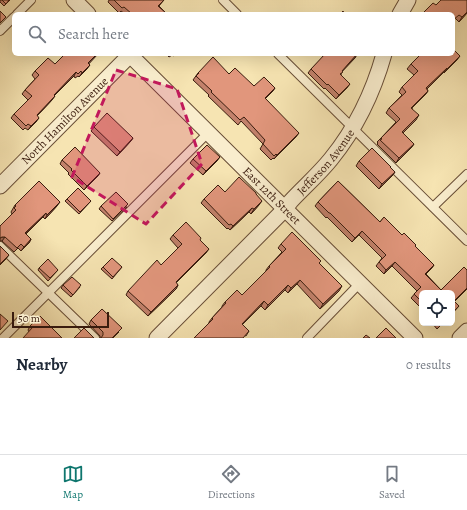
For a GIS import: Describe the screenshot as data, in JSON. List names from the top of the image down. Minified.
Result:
{"streets":{"street":["North Hamilton Avenue","Jefferson Avenue","East 12th Street"]},"crossings":[["Jefferson Avenue","East 12th Street"]],"scale_bar":"50 m","page":{"search":"Search here","scale":"50 m","heading":["Nearby","0 results"],"nav":["Map","Directions","Saved"]}}
